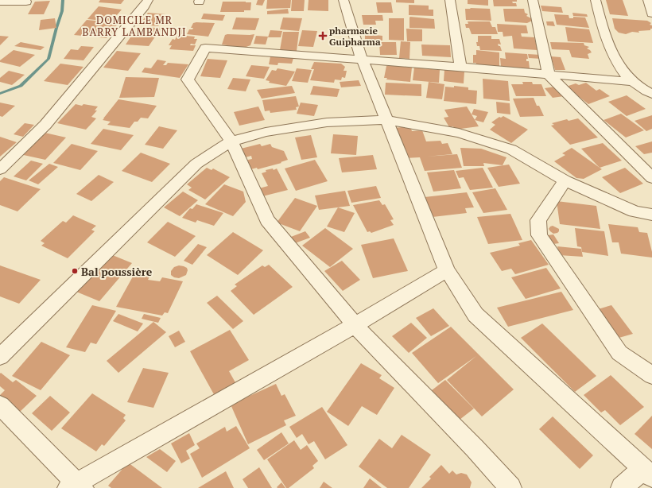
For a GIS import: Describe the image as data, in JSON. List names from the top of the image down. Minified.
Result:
{"districts":["DOMICILE MR BARRY LAMBANDJI"],"places":{"health":["pharmacie Guipharma"],"other":["Bal poussière"]}}
